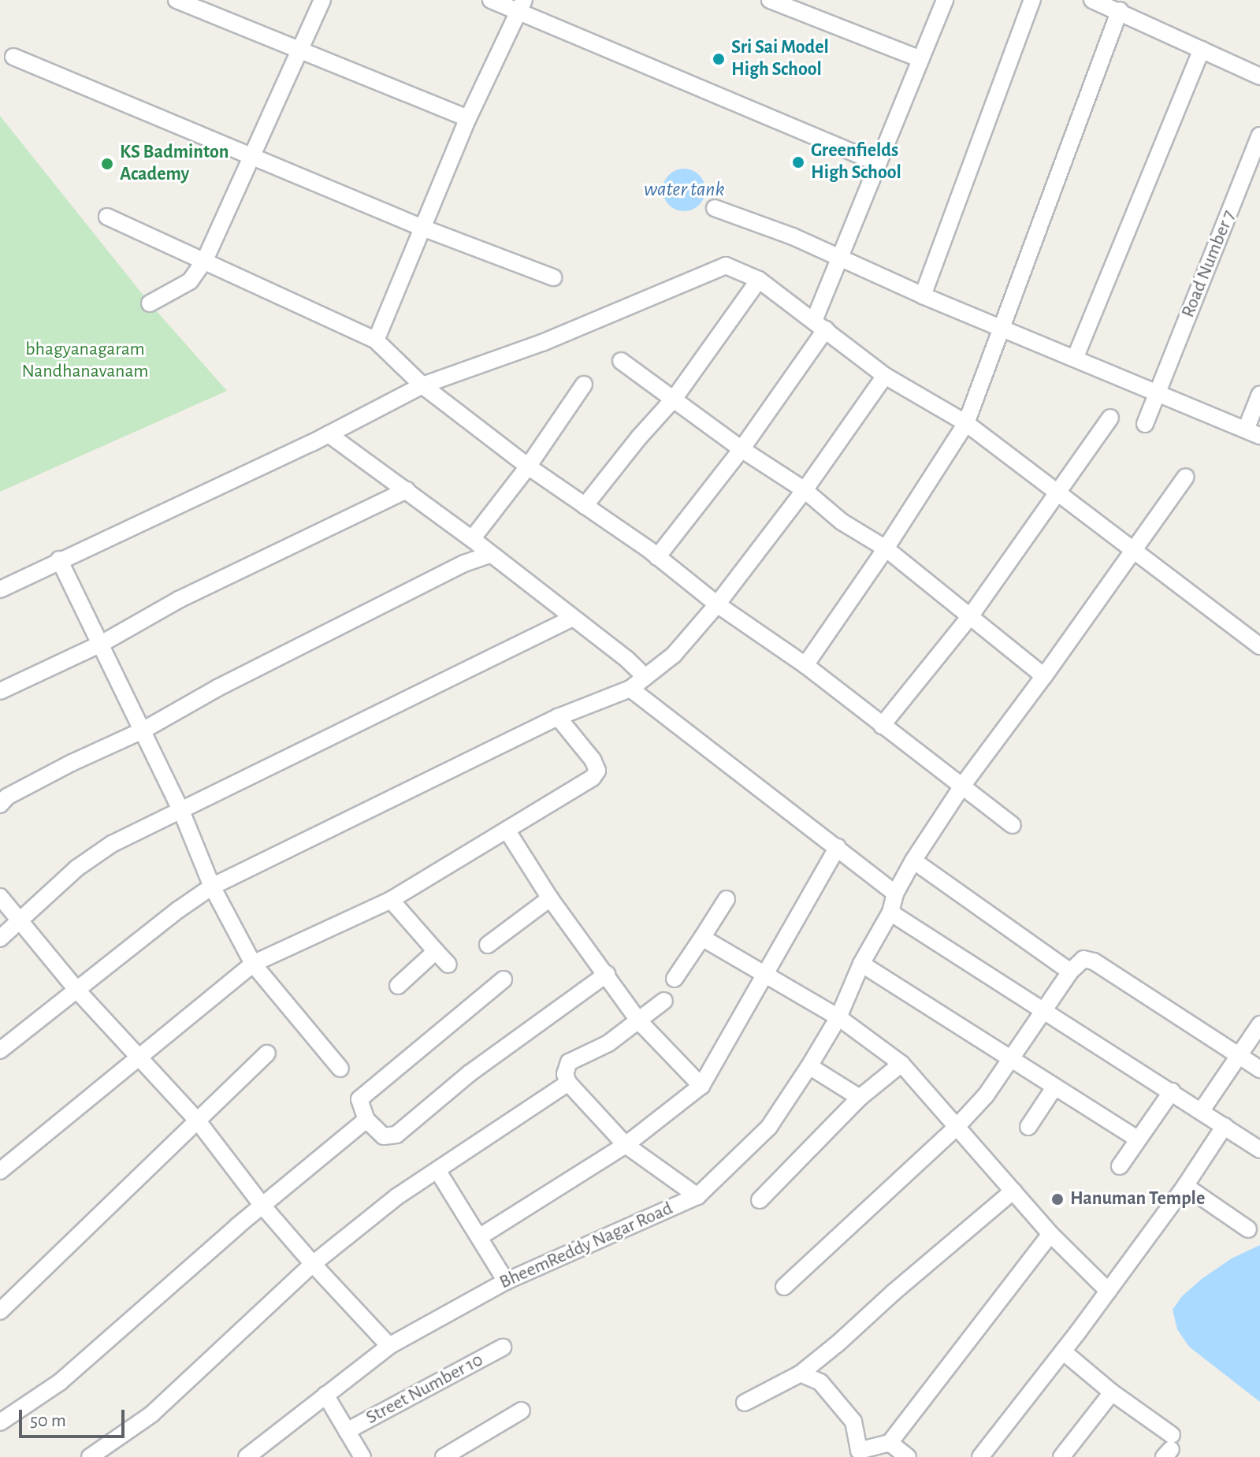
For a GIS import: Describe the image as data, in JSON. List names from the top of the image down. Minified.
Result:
{"streets":{"street":["Road Number 7","BheemReddy Nagar Road","Street Number 10"]},"water":["water tank"],"parks":["bhagyanagaram Nandhanavanam"],"places":["Sri Sai Model High School","Greenfields High School","KS Badminton Academy","Hanuman Temple"],"scale_bar":"50 m"}
